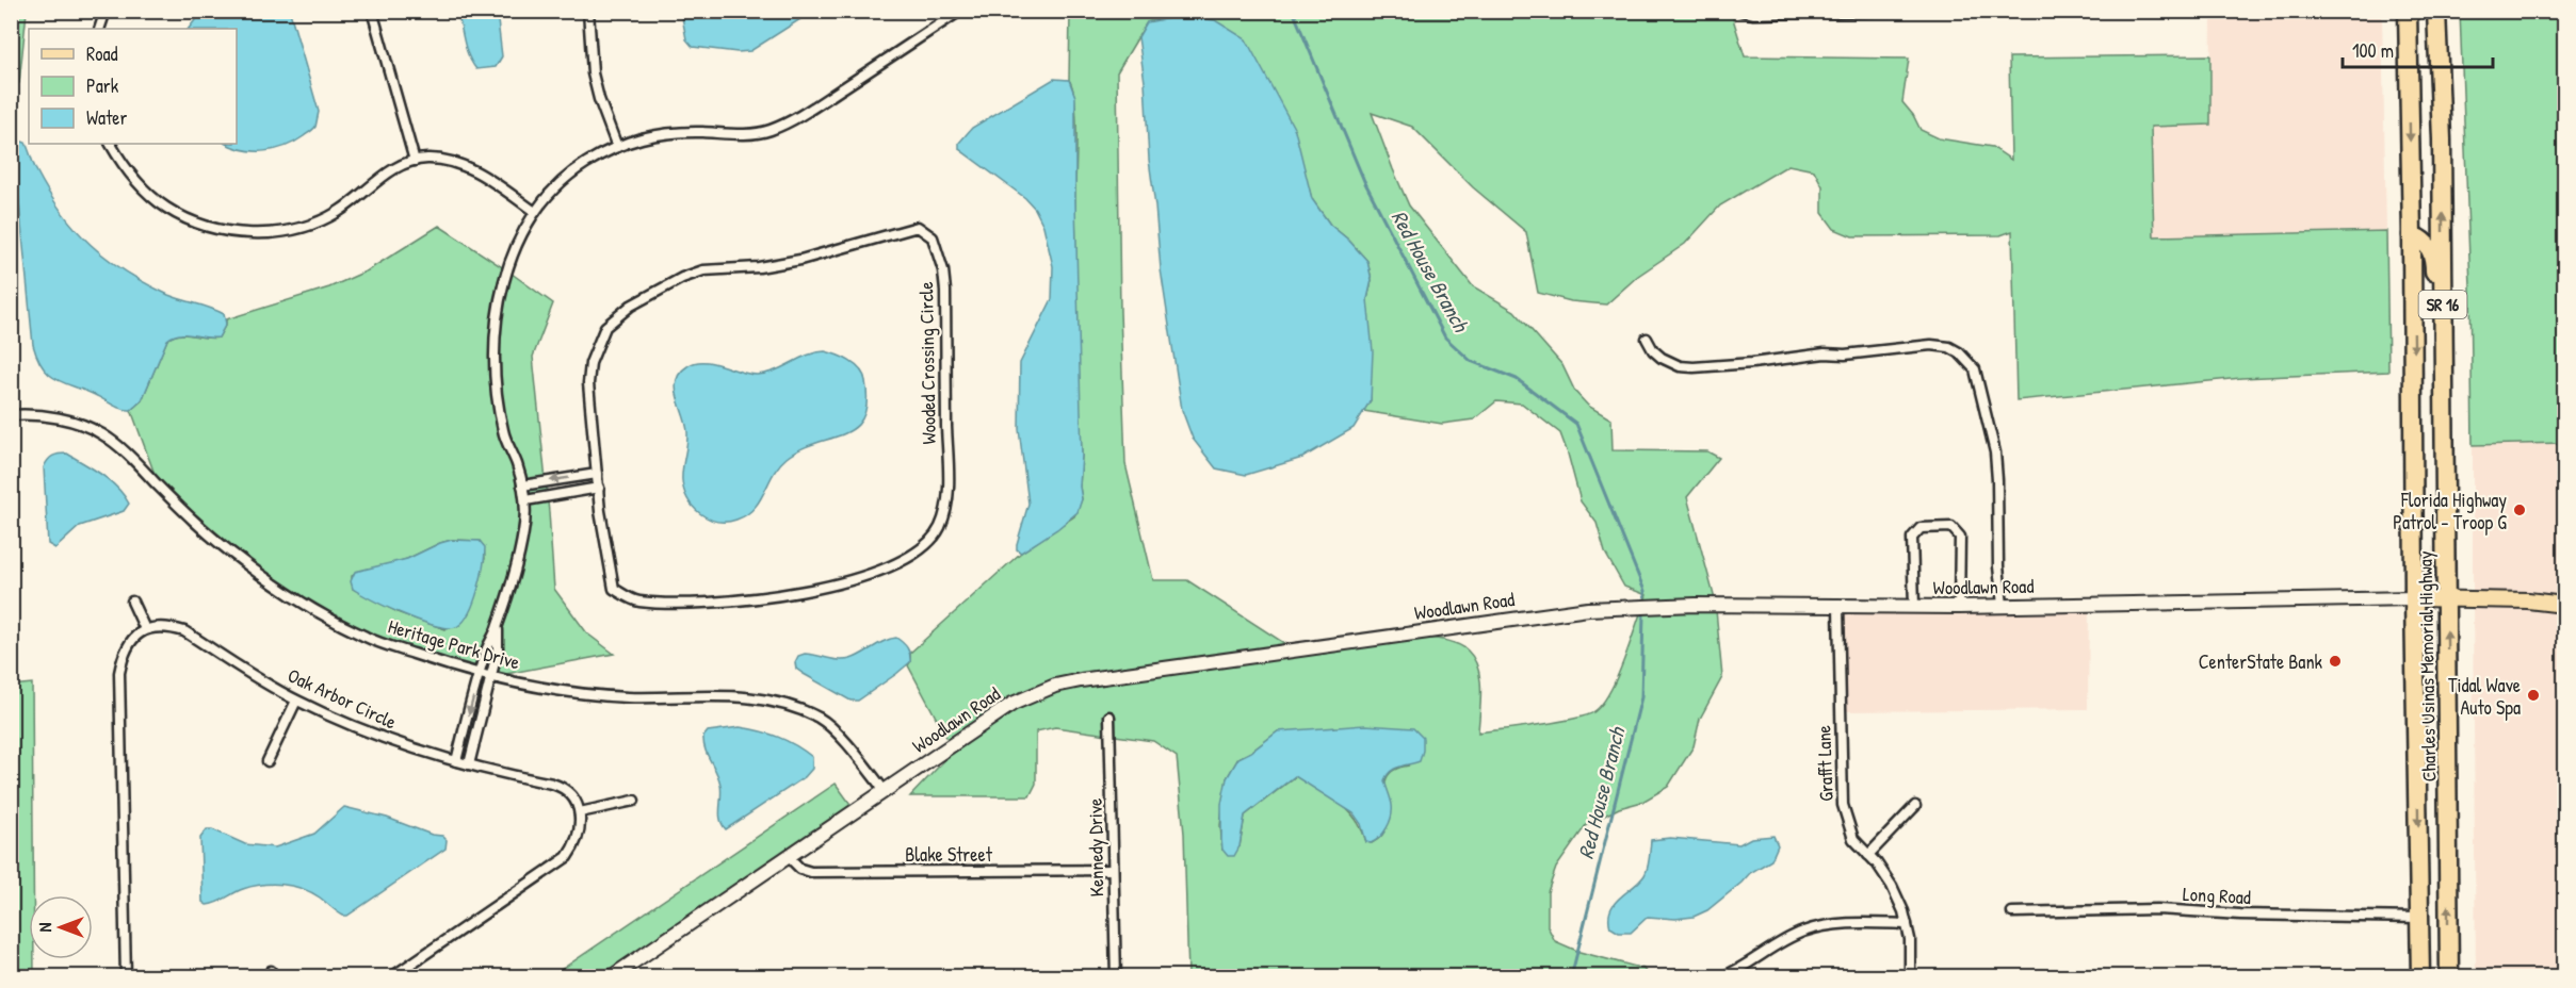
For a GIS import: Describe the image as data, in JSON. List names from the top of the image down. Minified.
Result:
{"streets":{"highway":["SR 16","Charles Usinas Memorial Highway"],"street":["Wooded Crossing Circle","Woodlawn Road","Heritage Park Drive","Oak Arbor Circle","Grafft Lane","Kennedy Drive","Blake Street","Long Road"]},"crossings":[["Woodlawn Road","Heritage Park Drive"],["Woodlawn Road","Charles Usinas Memorial Highway"],["Woodlawn Road","Grafft Lane"],["Woodlawn Road","Blake Street"],["Charles Usinas Memorial Highway","Long Road"],["Kennedy Drive","Blake Street"]],"water":["Red House Branch"],"places":["Florida Highway Patrol - Troop G","CenterState Bank","Tidal Wave Auto Spa"],"legend":["Road","Park","Water"],"scale_bar":"100 m","north":"left"}
